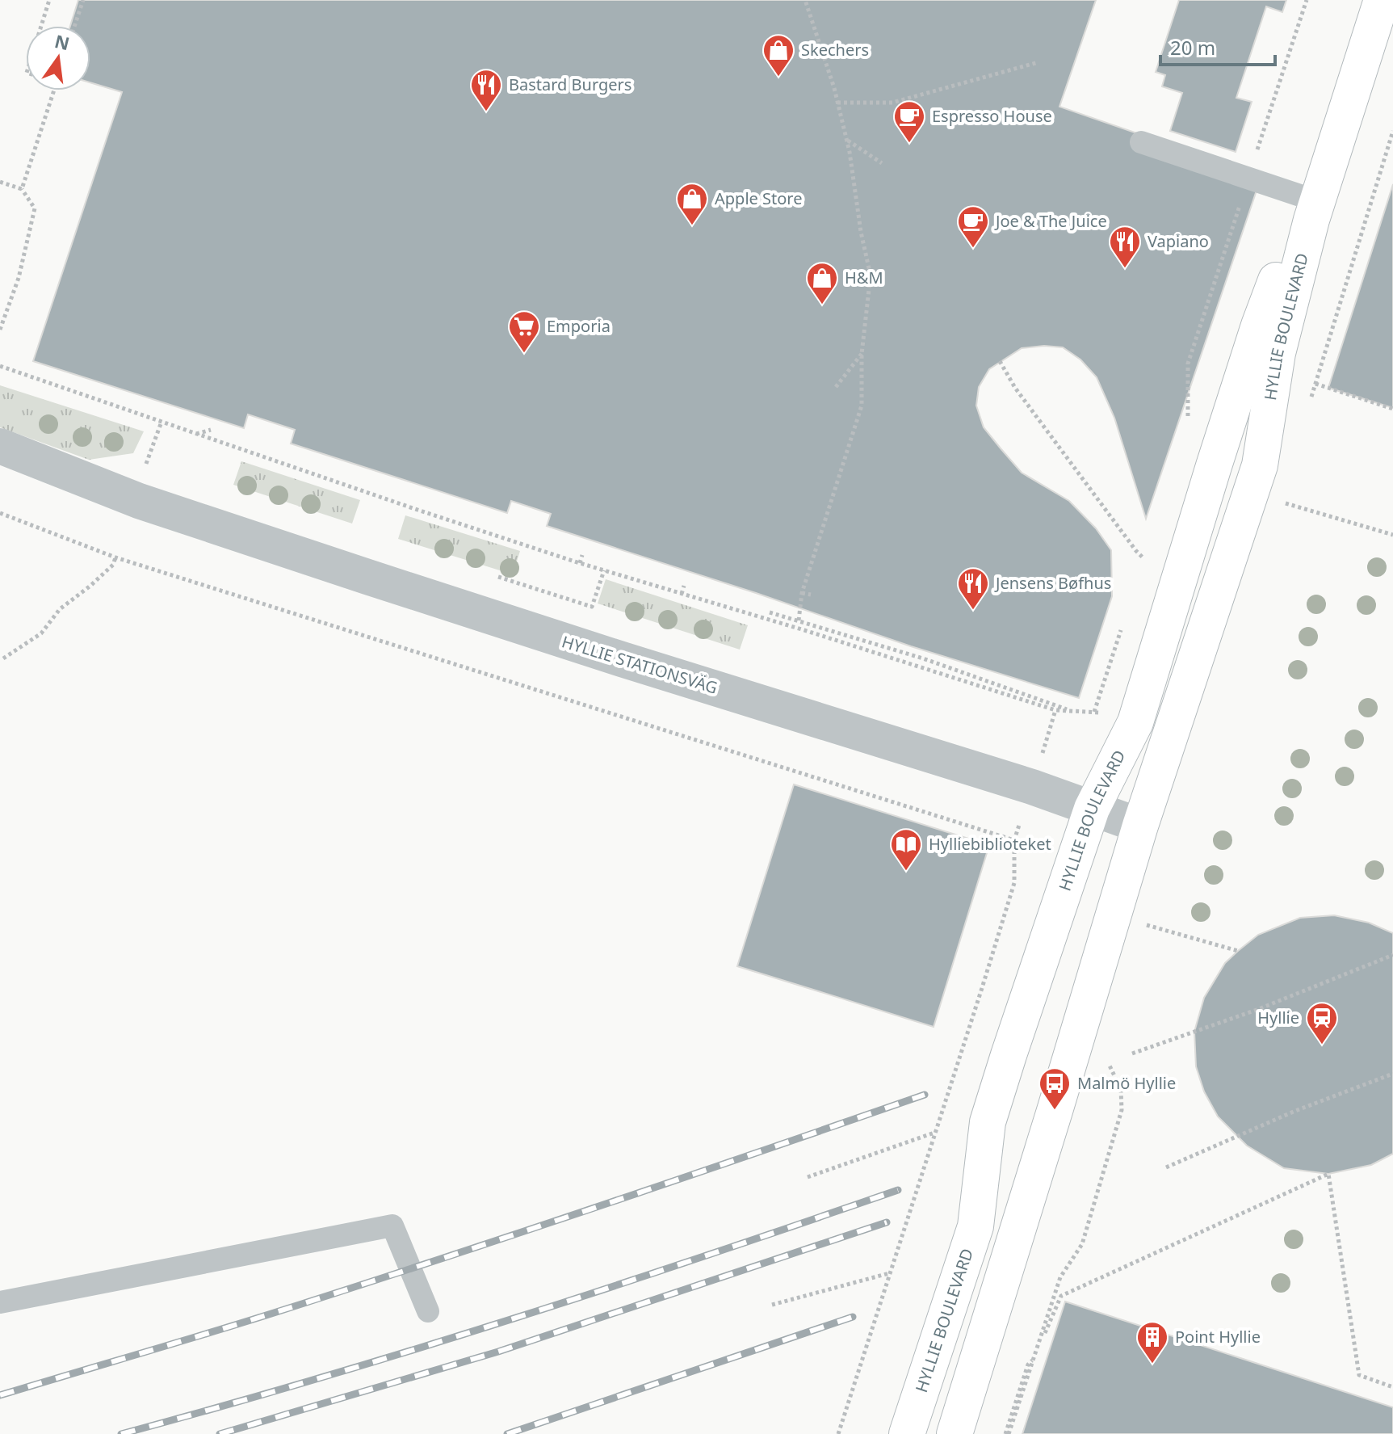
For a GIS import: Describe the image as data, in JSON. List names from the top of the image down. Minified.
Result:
{"streets":{"street":["HYLLIE BOULEVARD","HYLLIE STATIONSVÄG"]},"crossings":[["HYLLIE BOULEVARD","HYLLIE STATIONSVÄG"]],"places":{"shop":["Skechers","Apple Store","H&M"],"restaurant":["Bastard Burgers","Vapiano","Jensens Bøfhus"],"cafe":["Espresso House","Joe & The Juice"],"supermarket":["Emporia"],"library":["Hylliebiblioteket"],"station":["Hyllie"],"bus stop":["Malmö Hyllie"],"building":["Point Hyllie"]},"scale_bar":"20 m","north":"top"}
